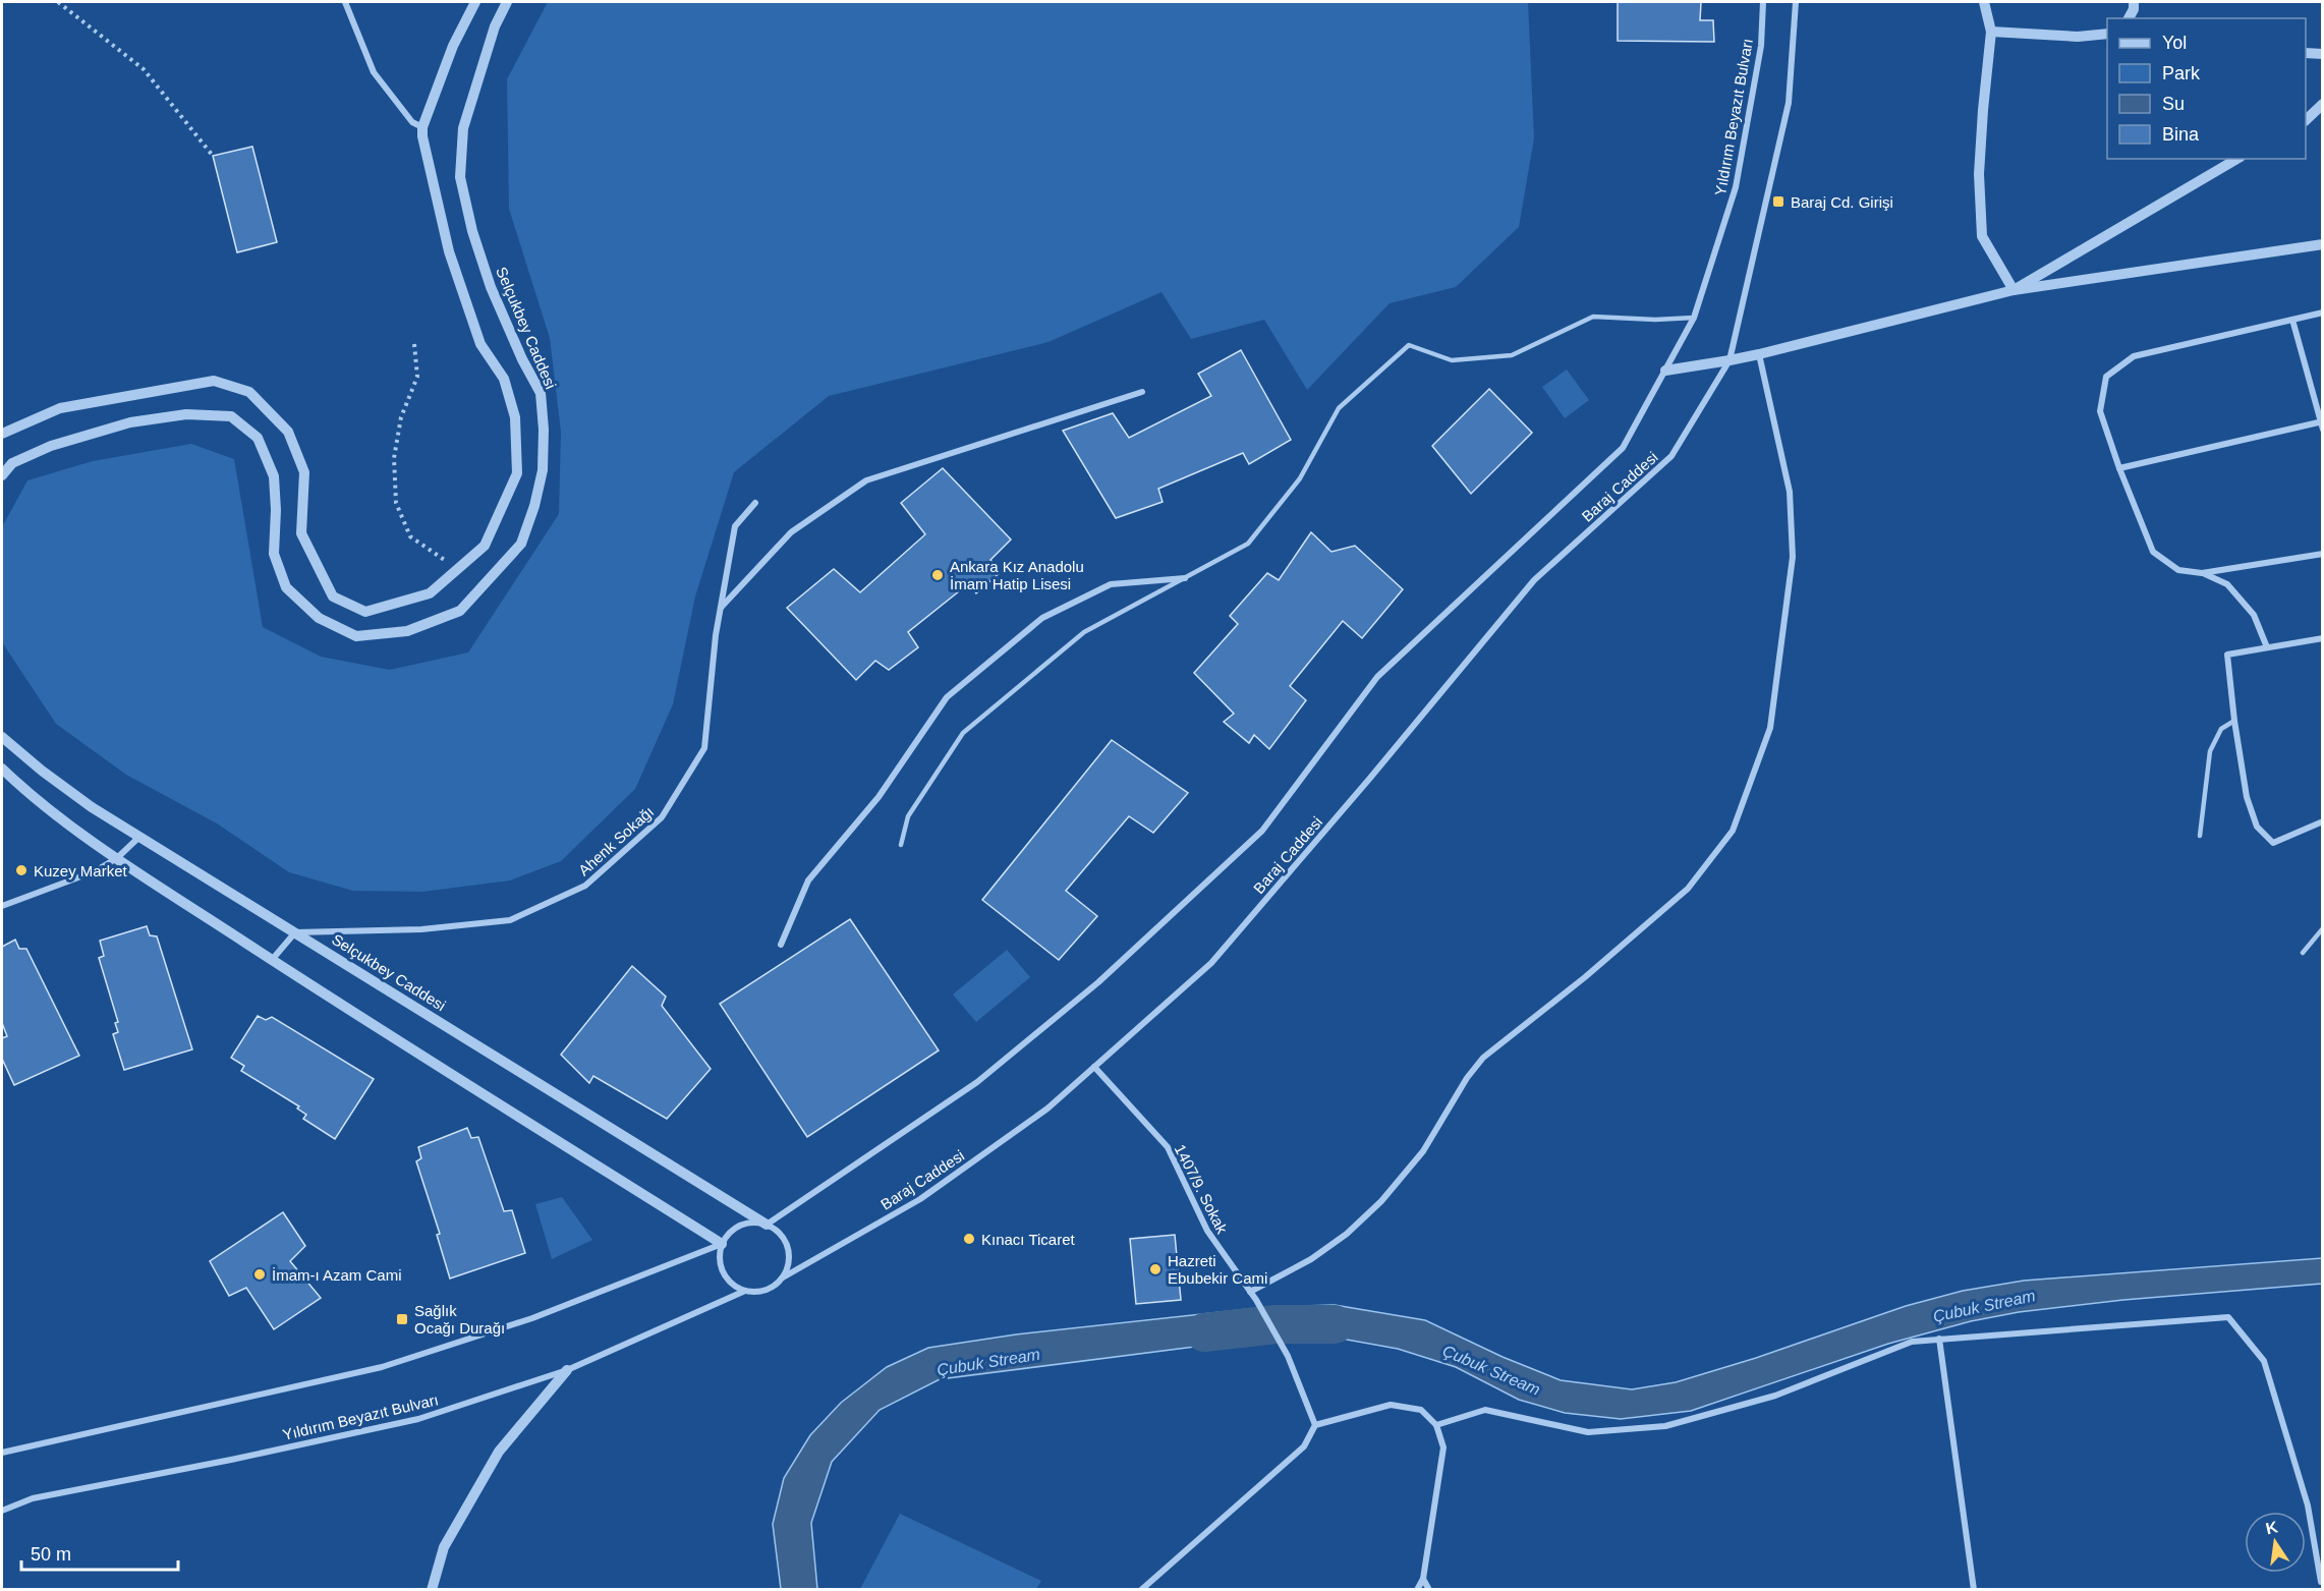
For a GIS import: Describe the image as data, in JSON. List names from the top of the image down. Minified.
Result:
{"streets":{"street":["Yıldırım Beyazıt Bulvarı","Selçukbey Caddesi","Baraj Caddesi","Ahenk Sokağı","1407/9. Sokak"]},"crossings":[["Yıldırım Beyazıt Bulvarı","Selçukbey Caddesi"],["Yıldırım Beyazıt Bulvarı","Baraj Caddesi"],["Selçukbey Caddesi","Baraj Caddesi"],["Selçukbey Caddesi","Ahenk Sokağı"],["Baraj Caddesi","1407/9. Sokak"]],"water":["Çubuk Stream"],"places":{"transit":["Baraj Cd. Girişi","Sağlık Ocağı Durağı"],"other":["Ankara Kız Anadolu İmam Hatip Lisesi","Kuzey Market","Kınacı Ticaret","Hazreti Ebubekir Cami","İmam-ı Azam Cami"]},"legend":["Yol","Park","Su","Bina"],"scale_bar":"50 m","north":"top"}
